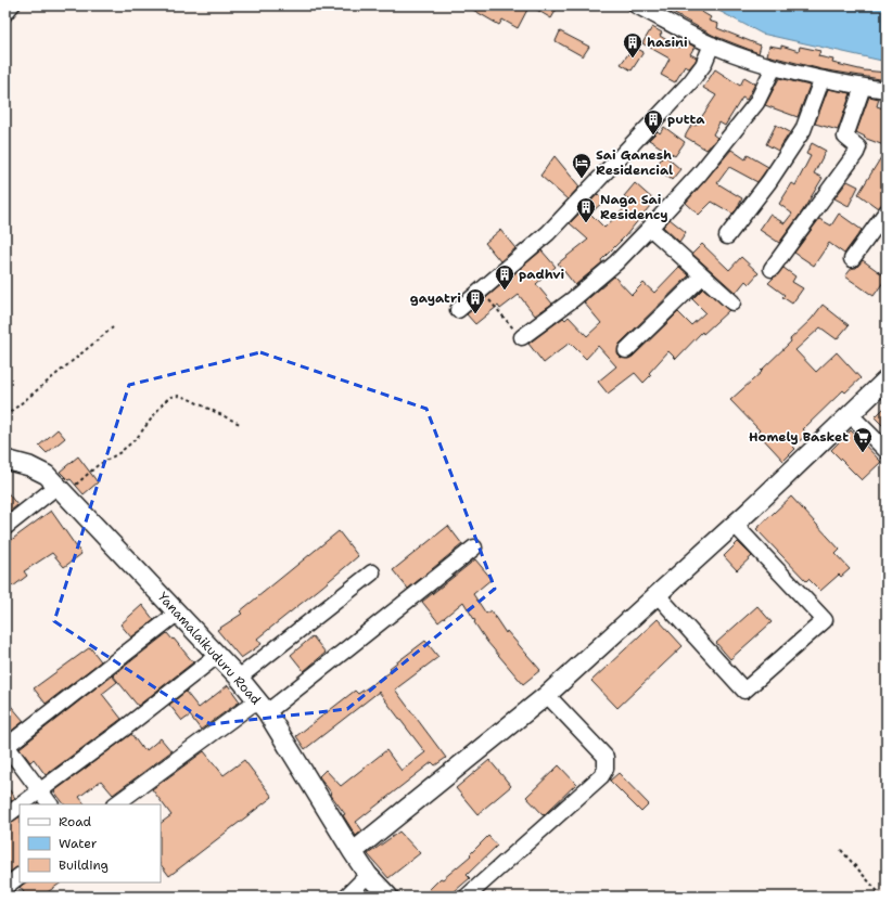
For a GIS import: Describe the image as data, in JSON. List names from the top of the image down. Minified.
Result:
{"streets":{"street":["Yanamalaikuduru Road"]},"places":{"building":["hasini","putta","Naga Sai Residency","padhvi","gayatri"],"hotel":["Sai Ganesh Residencial"],"supermarket":["Homely Basket"]},"legend":["Road","Water","Building"]}
